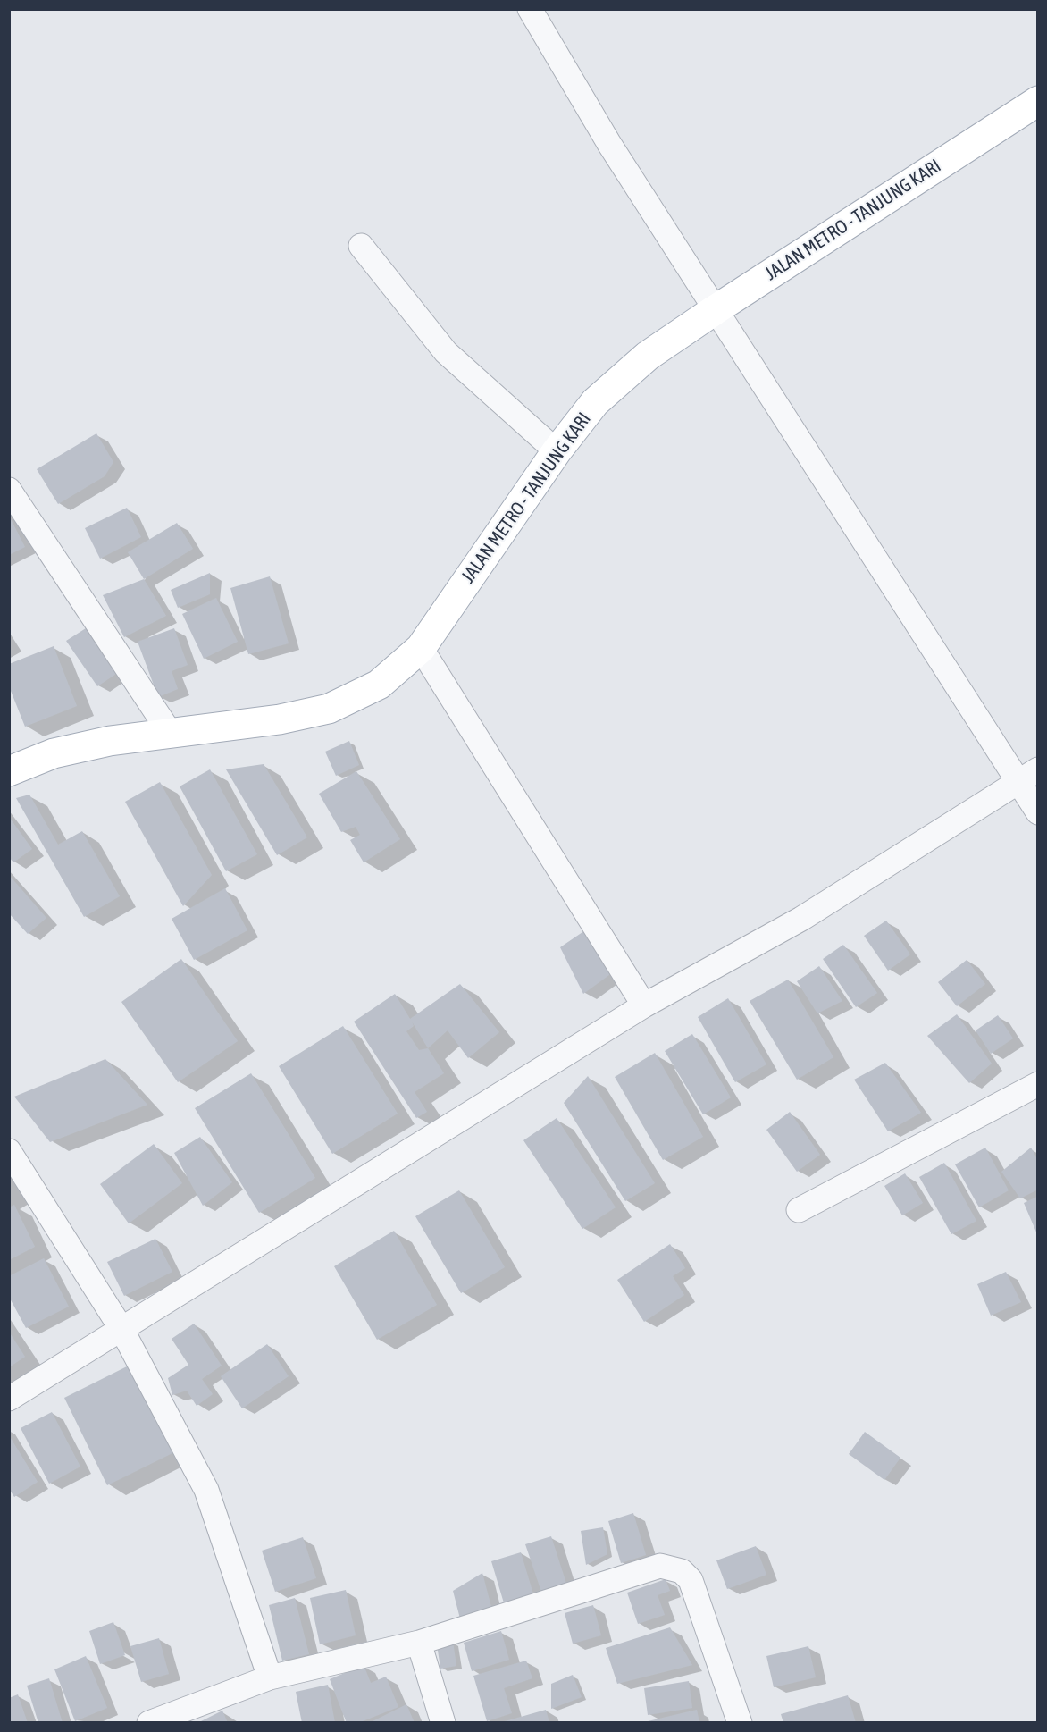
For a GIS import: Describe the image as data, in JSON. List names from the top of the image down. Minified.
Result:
{"streets":{"main road":["JALAN METRO - TANJUNG KARI"]}}
